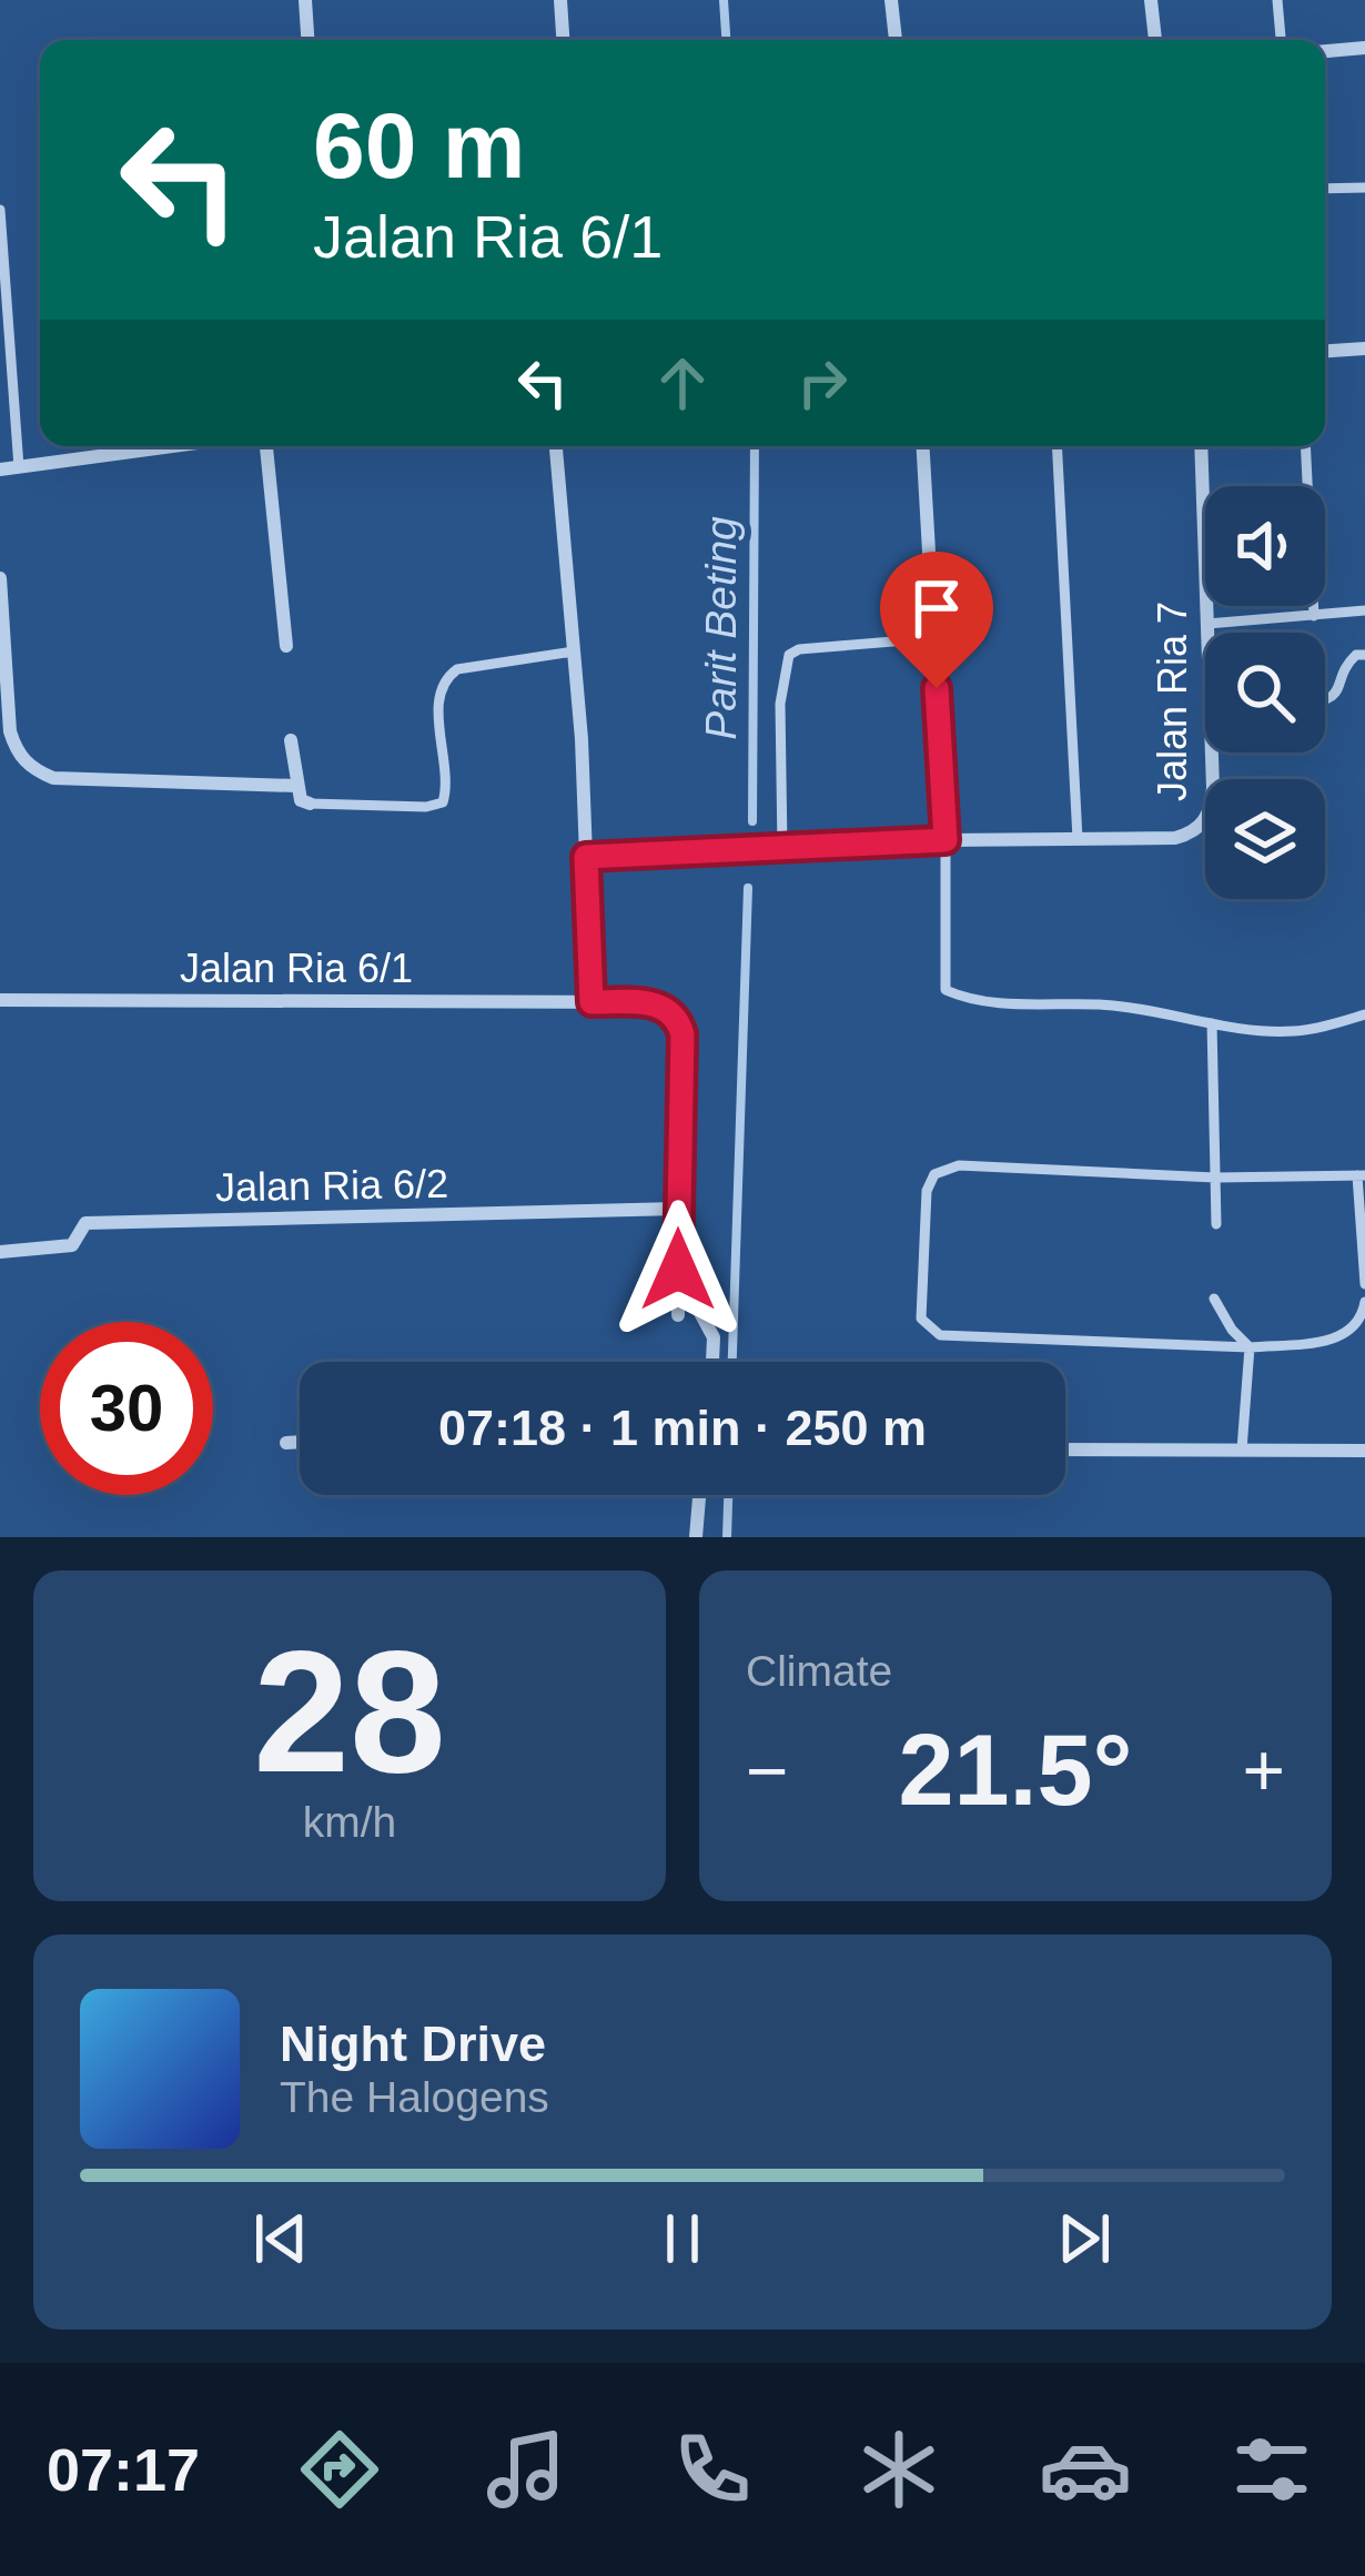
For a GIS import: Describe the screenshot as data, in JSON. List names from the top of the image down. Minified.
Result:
{"streets":{"street":["Jalan Ria 7","Jalan Ria 6/1","Jalan Ria 6/2"]},"crossings":[["Jalan Ria 6/1","Jalan Ria 6/2"]],"water":["Parit Beting"],"page":{"turn":["60 m","Jalan Ria 6/1"],"limit":"30","trip":"07:18 · 1 min · 250 m","tile":[["28","km/h"],"Climate"],"heat":["−","21.5°","+"],"song":["Night Drive","The Halogens"],"tabs":"07:17"}}
